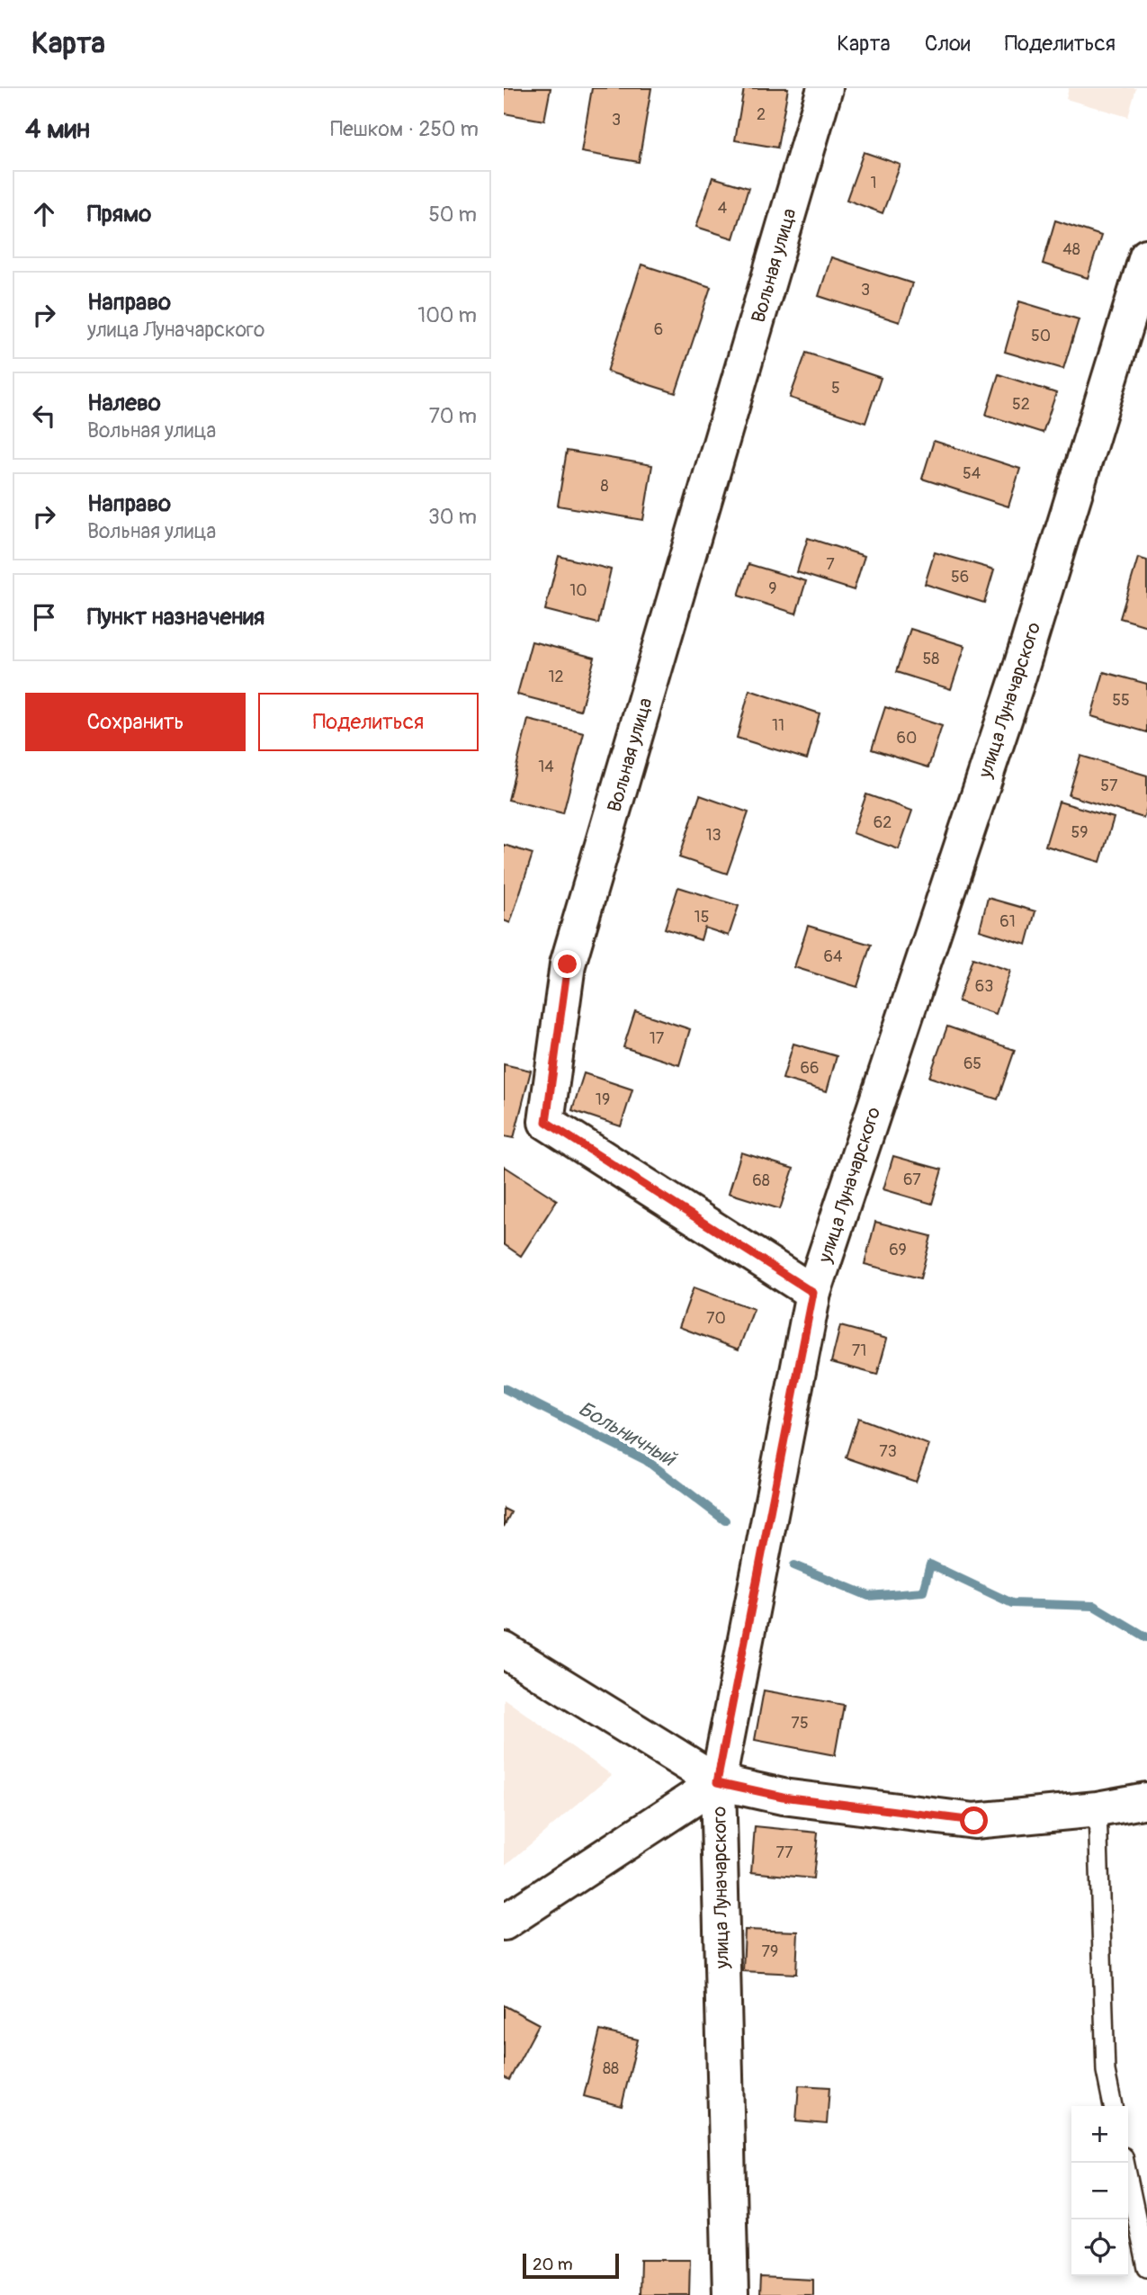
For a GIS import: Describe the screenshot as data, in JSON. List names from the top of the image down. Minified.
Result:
{"streets":{"street":["Вольная улица","улица Луначарского"]},"crossings":[["Вольная улица","улица Луначарского"]],"water":["Больничный"],"house_numbers":["2","3","1","4","48","3","6","50","5","52","54","8","7","56","9","10","58","12","55","11","60","14","57","62","59","13","15","61","64","63","17","65","66","19","67","68","69","70","71","73","75","77","79","88"],"scale_bar":"20 m","page":{"header":"Карта","nav":["Карта","Слои","Поделиться"],"heading":["4 мин","Пешком · 250 m"],"list":[["Прямо","50 m"],["Направо","улица Луначарского","100 m"],["Налево","Вольная улица","70 m"],["Направо","Вольная улица","30 m"],"Пункт назначения"],"buttons":["Сохранить","Поделиться"],"map_buttons":["+","−"],"scale":"20 m"}}
